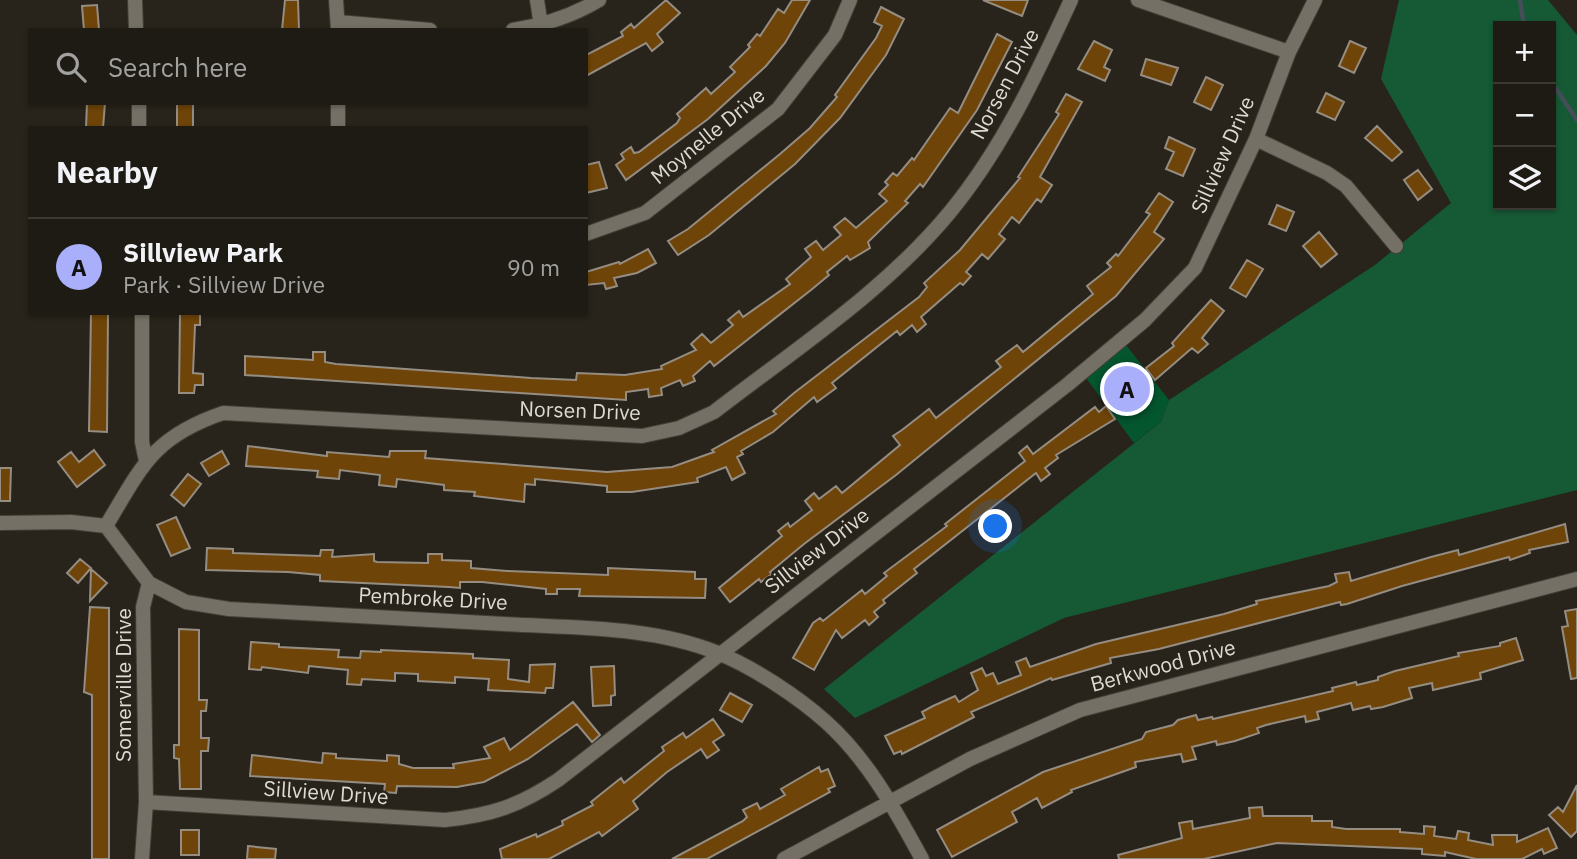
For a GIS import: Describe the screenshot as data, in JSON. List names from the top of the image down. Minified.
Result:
{"streets":{"street":["Norsen Drive","Moynelle Drive","Sillview Drive","Pembroke Drive","Berkwood Drive","Somerville Drive"]},"crossings":[["Norsen Drive","Somerville Drive"],["Sillview Drive","Pembroke Drive"],["Sillview Drive","Somerville Drive"],["Pembroke Drive","Berkwood Drive"],["Pembroke Drive","Somerville Drive"]],"page":{"map_buttons":["+","−"],"search":"Search here","heading":"Nearby","list":[{"mark":"A","name":"Sillview Park","note":"Park · Sillview Drive","value":"90 m"}],"pins":"A"}}
